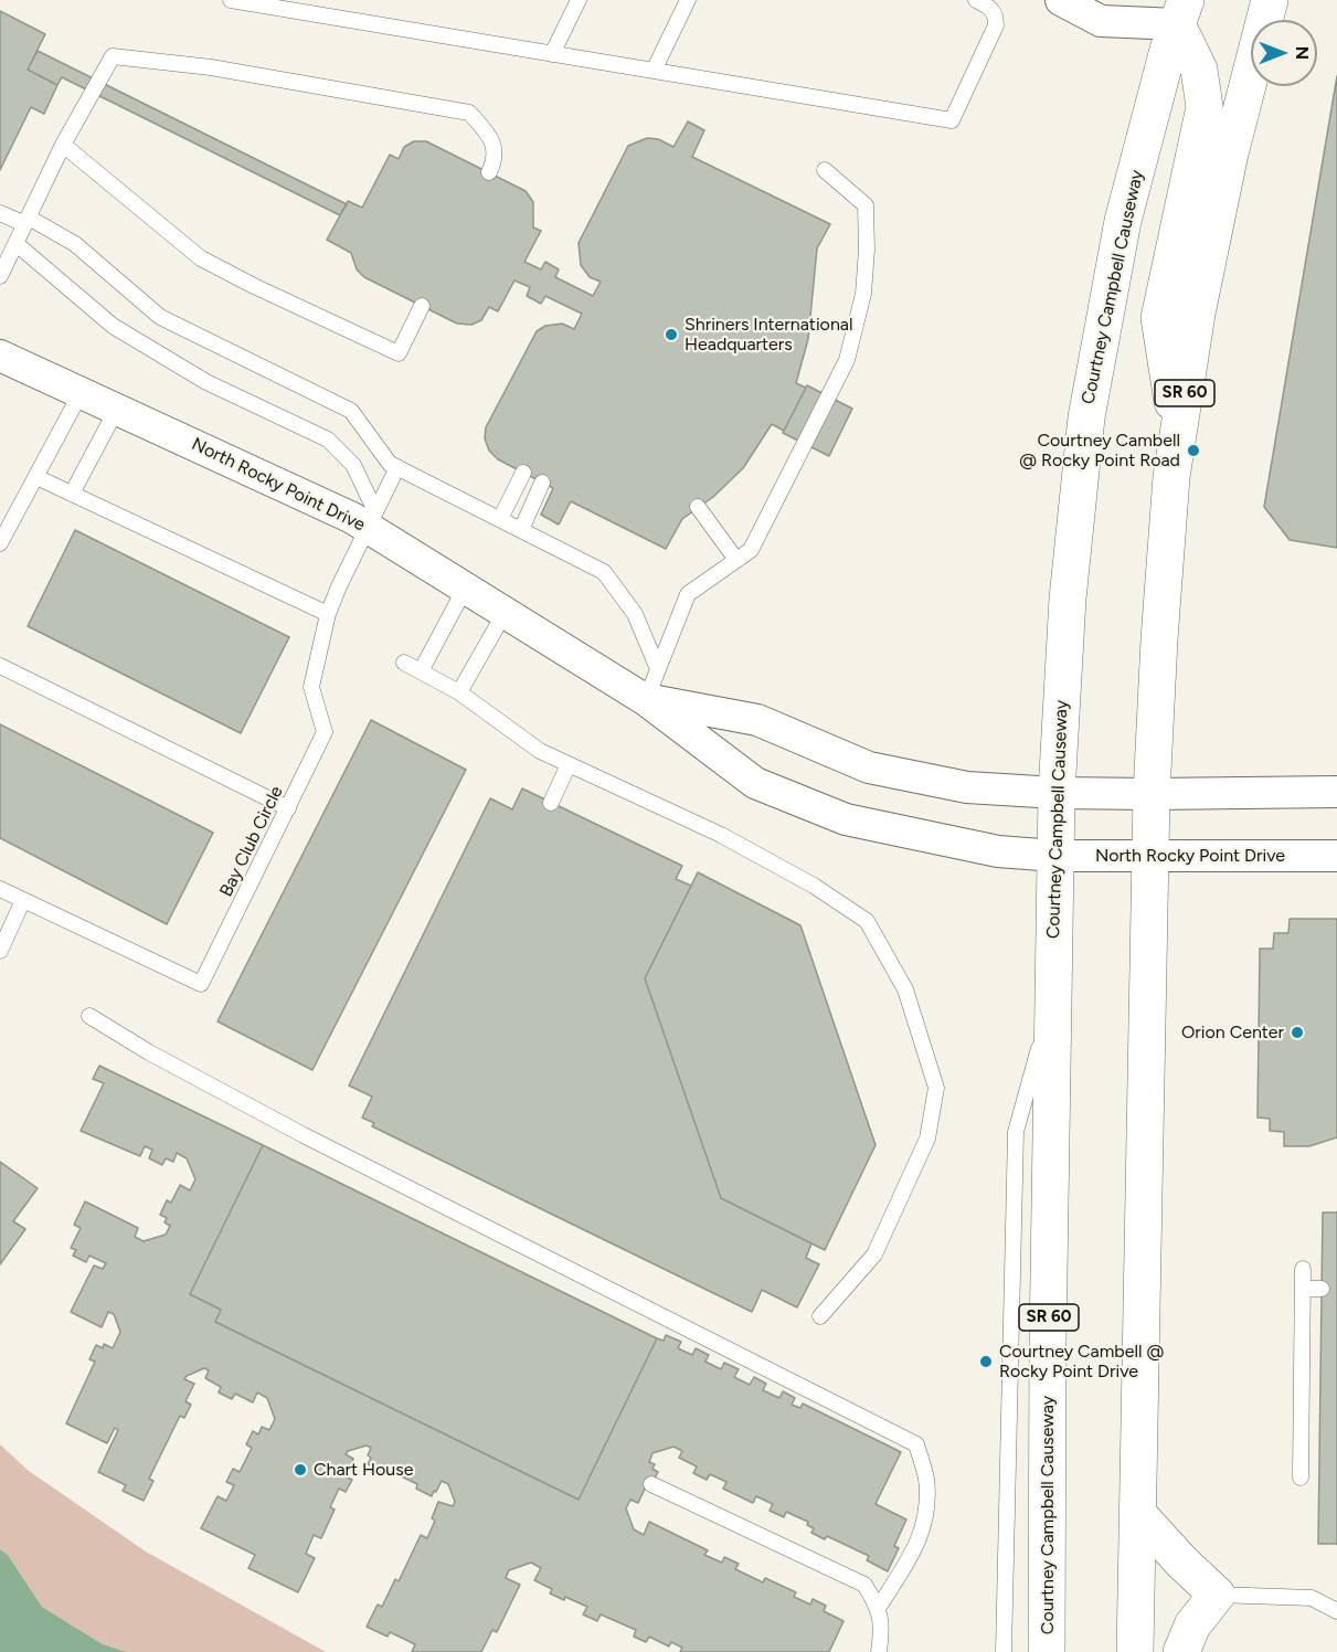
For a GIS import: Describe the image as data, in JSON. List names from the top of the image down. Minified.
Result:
{"streets":{"highway":["Courtney Campbell Causeway","SR 60"],"street":["North Rocky Point Drive"],"lane":["Bay Club Circle"]},"crossings":[["Courtney Campbell Causeway","North Rocky Point Drive"],["SR 60","North Rocky Point Drive"],["North Rocky Point Drive","Bay Club Circle"]],"places":["Shriners International Headquarters","Courtney Cambell @ Rocky Point Road","Orion Center","Courtney Cambell @ Rocky Point Drive","Chart House"],"north":"right"}
